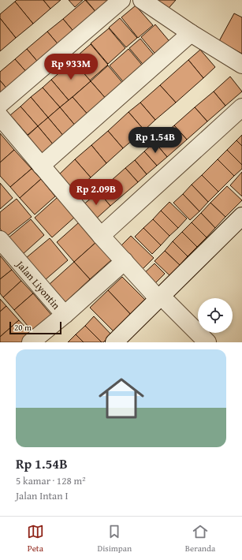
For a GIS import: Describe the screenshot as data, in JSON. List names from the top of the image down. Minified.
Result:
{"streets":{"street":["Jalan Liyontin"]},"scale_bar":"20 m","page":{"price":["Rp 933M","Rp 1.54B","Rp 2.09B"],"scale":"20 m","list":[{"name":"Rp 1.54B","note":"5 kamar · 128 m² · Jalan Intan I"}],"tabs":["Peta","Disimpan","Beranda"]}}
